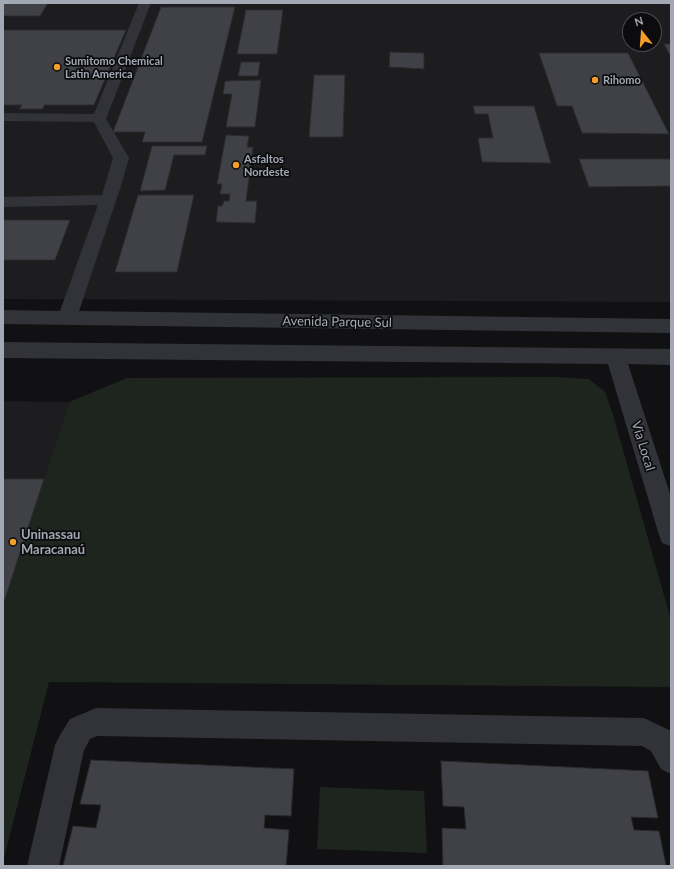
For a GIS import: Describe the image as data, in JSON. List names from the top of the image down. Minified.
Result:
{"streets":{"street":["Avenida Parque Sul","Via Local"]},"places":["Sumitomo Chemical Latin America","Rihomo","Asfaltos Nordeste","Uninassau Maracanaú"],"north":"top"}
